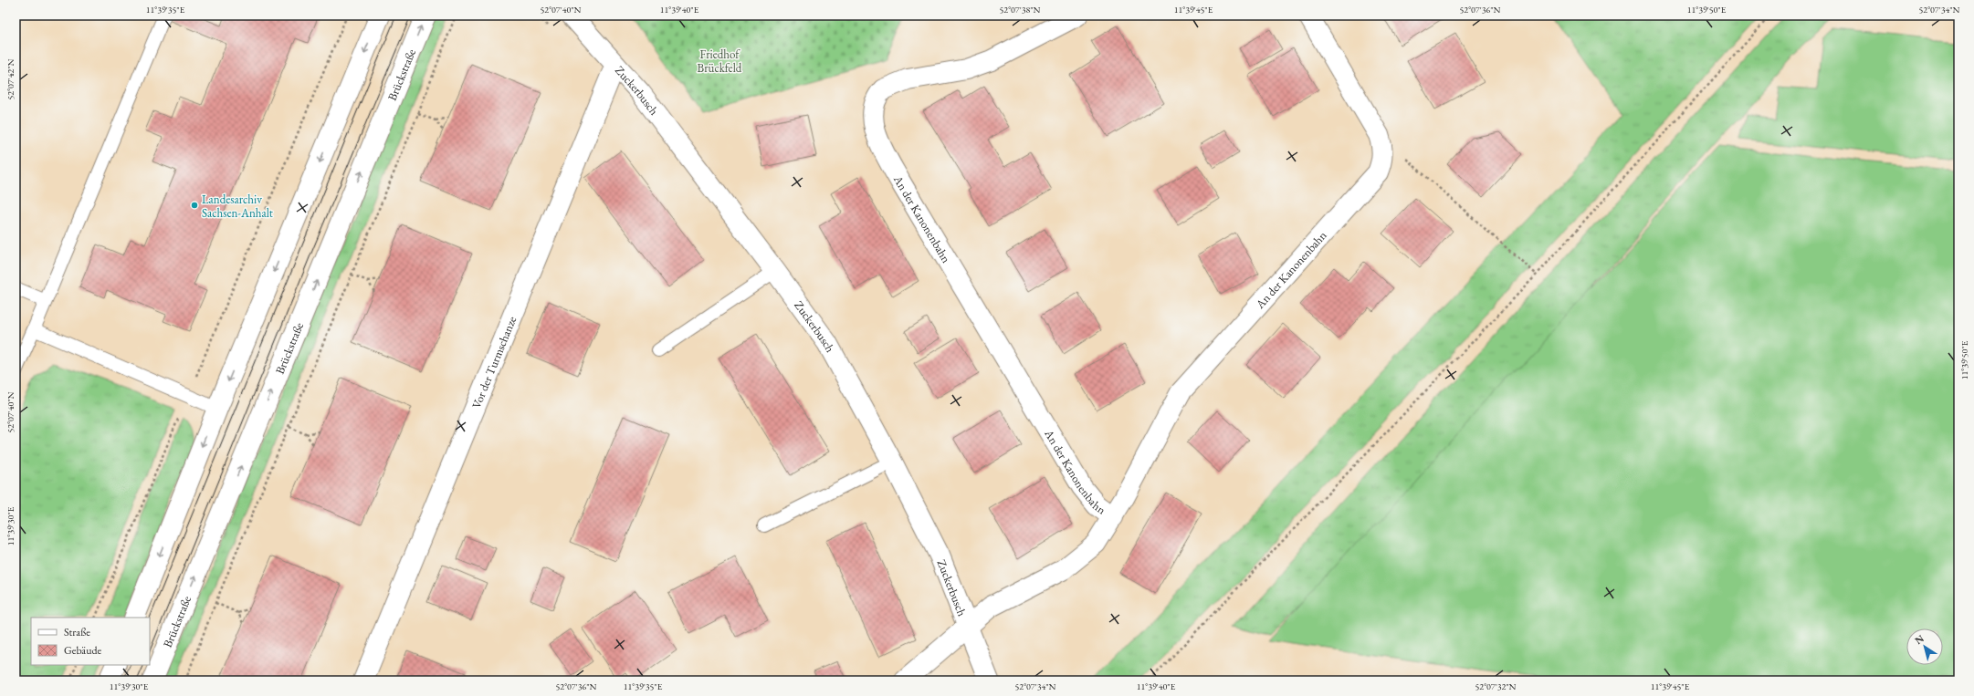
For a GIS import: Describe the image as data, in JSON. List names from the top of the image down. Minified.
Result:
{"streets":{"street":["Brückstraße","Zuckerbusch","An der Kanonenbahn","Vor der Turmschanze"]},"crossings":[["Zuckerbusch","An der Kanonenbahn"],["Zuckerbusch","Vor der Turmschanze"]],"parks":["Friedhof Brückfeld"],"places":["Landesarchiv Sachsen-Anhalt"],"legend":["Straße","Gebäude"],"north":"top left","coordinates":["11°39'35\"E","52°07'40\"N","11°39'40\"E","52°07'38\"N","11°39'45\"E","52°07'36\"N","11°39'50\"E","52°07'34\"N","52°07'42\"N","11°39'30\"E","52°07'32\"N"]}
